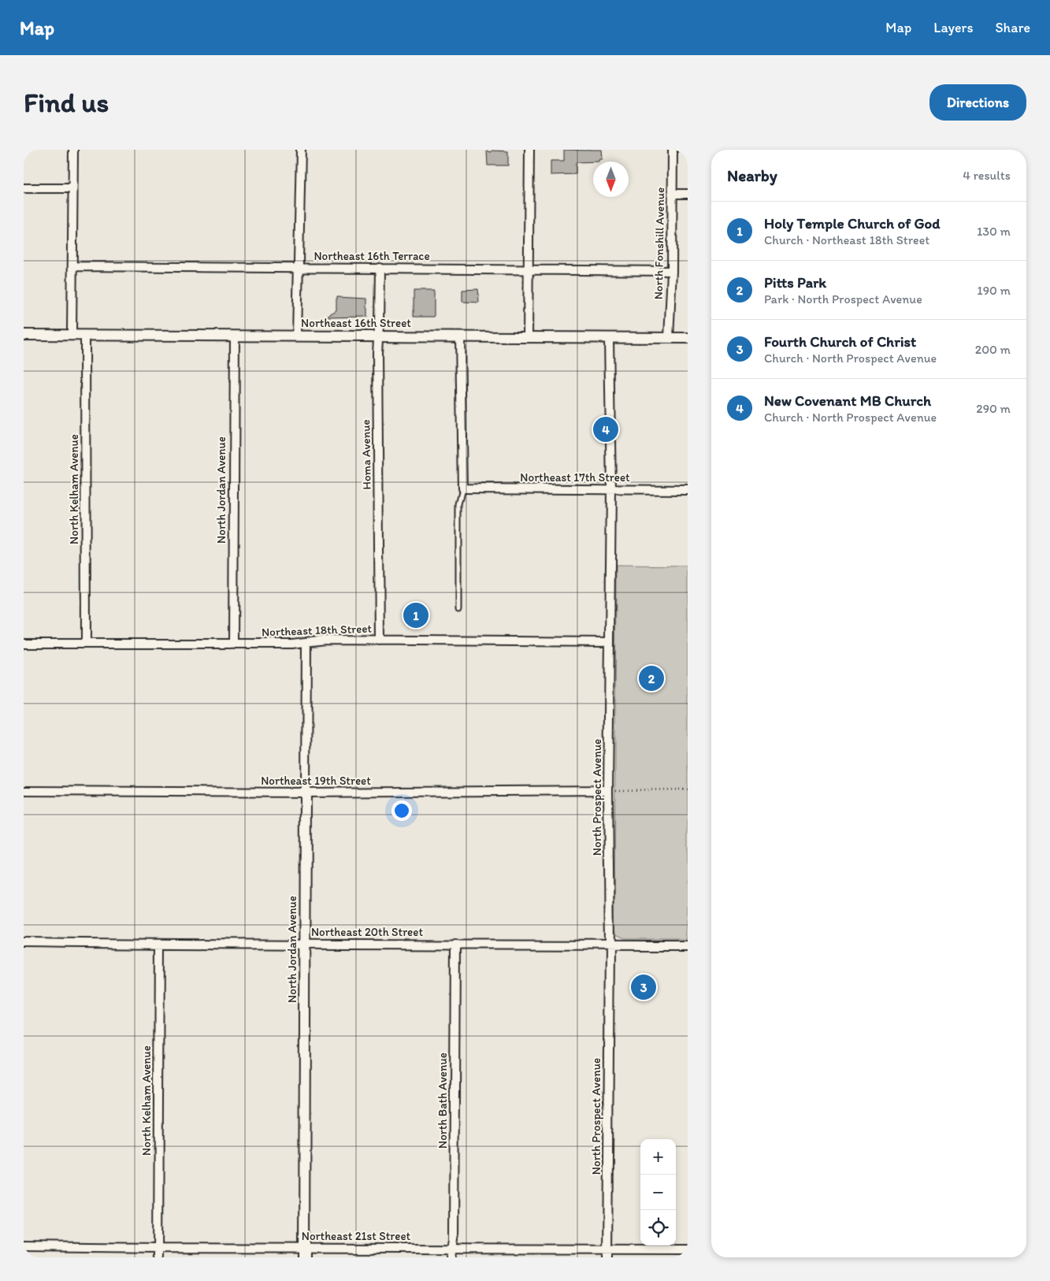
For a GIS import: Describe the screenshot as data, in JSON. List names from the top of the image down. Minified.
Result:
{"streets":{"street":["North Fonshill Avenue","Northeast 16th Terrace","Northeast 16th Street","Homa Avenue","Northeast 17th Street","North Kelham Avenue","North Jordan Avenue","Northeast 18th Street","Northeast 19th Street","North Prospect Avenue","Northeast 20th Street","North Bath Avenue","Northeast 21st Street"]},"crossings":[["North Fonshill Avenue","Northeast 16th Terrace"],["North Fonshill Avenue","Northeast 16th Street"],["Northeast 16th Terrace","Homa Avenue"],["Northeast 16th Street","Homa Avenue"],["Northeast 16th Street","North Kelham Avenue"],["Northeast 16th Street","North Jordan Avenue"],["Northeast 16th Street","North Prospect Avenue"],["Homa Avenue","Northeast 18th Street"],["Northeast 17th Street","North Prospect Avenue"],["North Kelham Avenue","Northeast 18th Street"],["North Kelham Avenue","Northeast 20th Street"],["North Kelham Avenue","Northeast 21st Street"],["North Jordan Avenue","Northeast 18th Street"],["North Jordan Avenue","Northeast 19th Street"],["North Jordan Avenue","Northeast 20th Street"],["North Jordan Avenue","Northeast 21st Street"],["Northeast 18th Street","North Prospect Avenue"],["Northeast 19th Street","North Prospect Avenue"],["North Prospect Avenue","Northeast 20th Street"],["North Prospect Avenue","Northeast 21st Street"],["Northeast 20th Street","North Bath Avenue"],["North Bath Avenue","Northeast 21st Street"]],"north":"bottom","page":{"header":"Map","nav":["Map","Layers","Share"],"buttons":"Directions","title":"Find us","heading":["Nearby","4 results"],"list":[{"mark":"1","name":"Holy Temple Church of God","note":"Church · Northeast 18th Street","value":"130 m"},{"mark":"2","name":"Pitts Park","note":"Park · North Prospect Avenue","value":"190 m"},{"mark":"3","name":"Fourth Church of Christ","note":"Church · North Prospect Avenue","value":"200 m"},{"mark":"4","name":"New Covenant MB Church","note":"Church · North Prospect Avenue","value":"290 m"}],"pins":["4","1","2","3"],"map_buttons":["+","−"]}}
